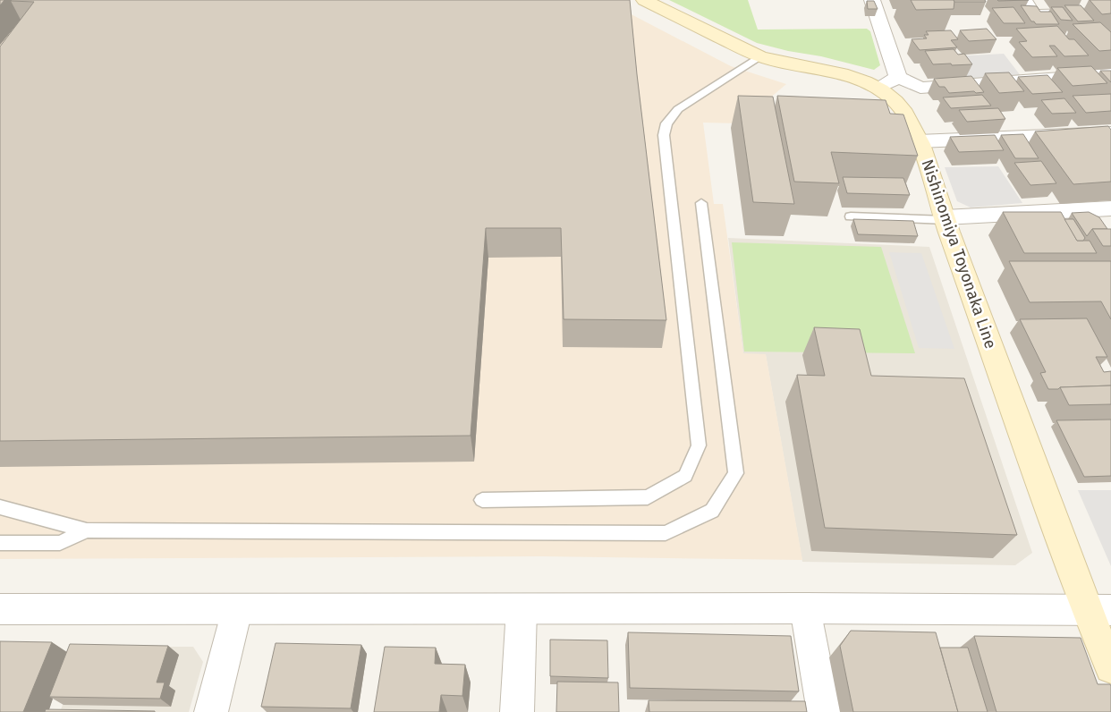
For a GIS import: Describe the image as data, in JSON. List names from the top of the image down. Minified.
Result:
{"streets":{"main road":["Nishinomiya Toyonaka Line"]}}
